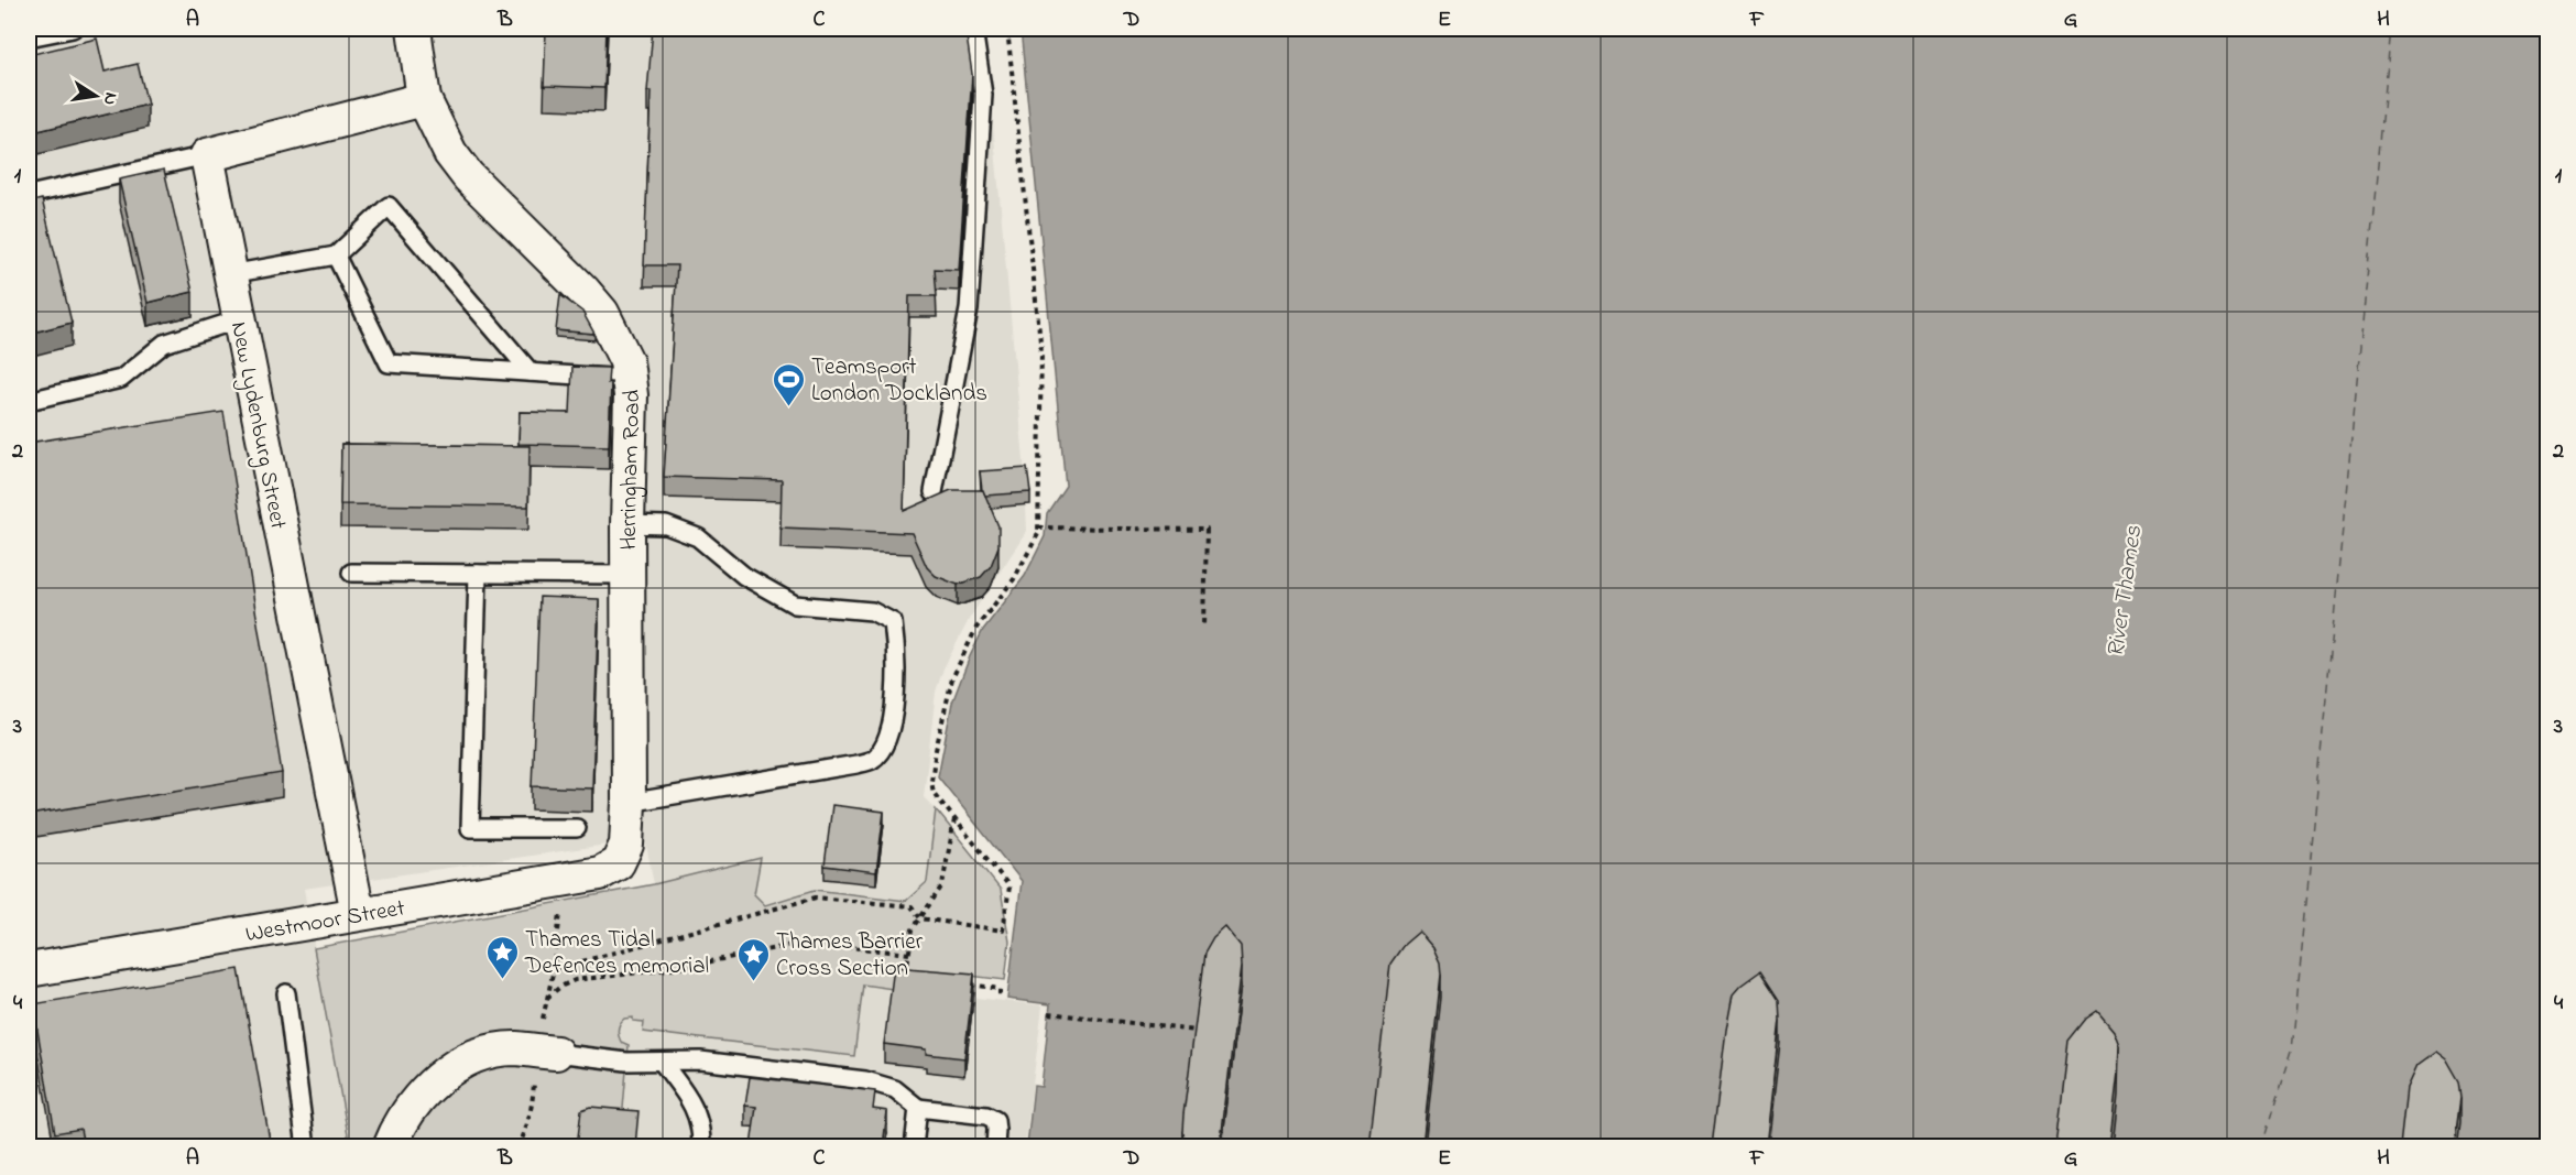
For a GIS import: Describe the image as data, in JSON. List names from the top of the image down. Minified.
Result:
{"streets":{"street":["New Lydenburg Street","Herringham Road","Westmoor Street"]},"crossings":[["New Lydenburg Street","Westmoor Street"],["Herringham Road","Westmoor Street"]],"water":["River Thames"],"places":{"sports":["Teamsport London Docklands"],"place":["Thames Tidal Defences memorial","Thames Barrier Cross Section"]},"north":"right","grid":{"columns":["A","B","C","D","E","F","G","H"],"rows":["1","2","3","4"]}}
